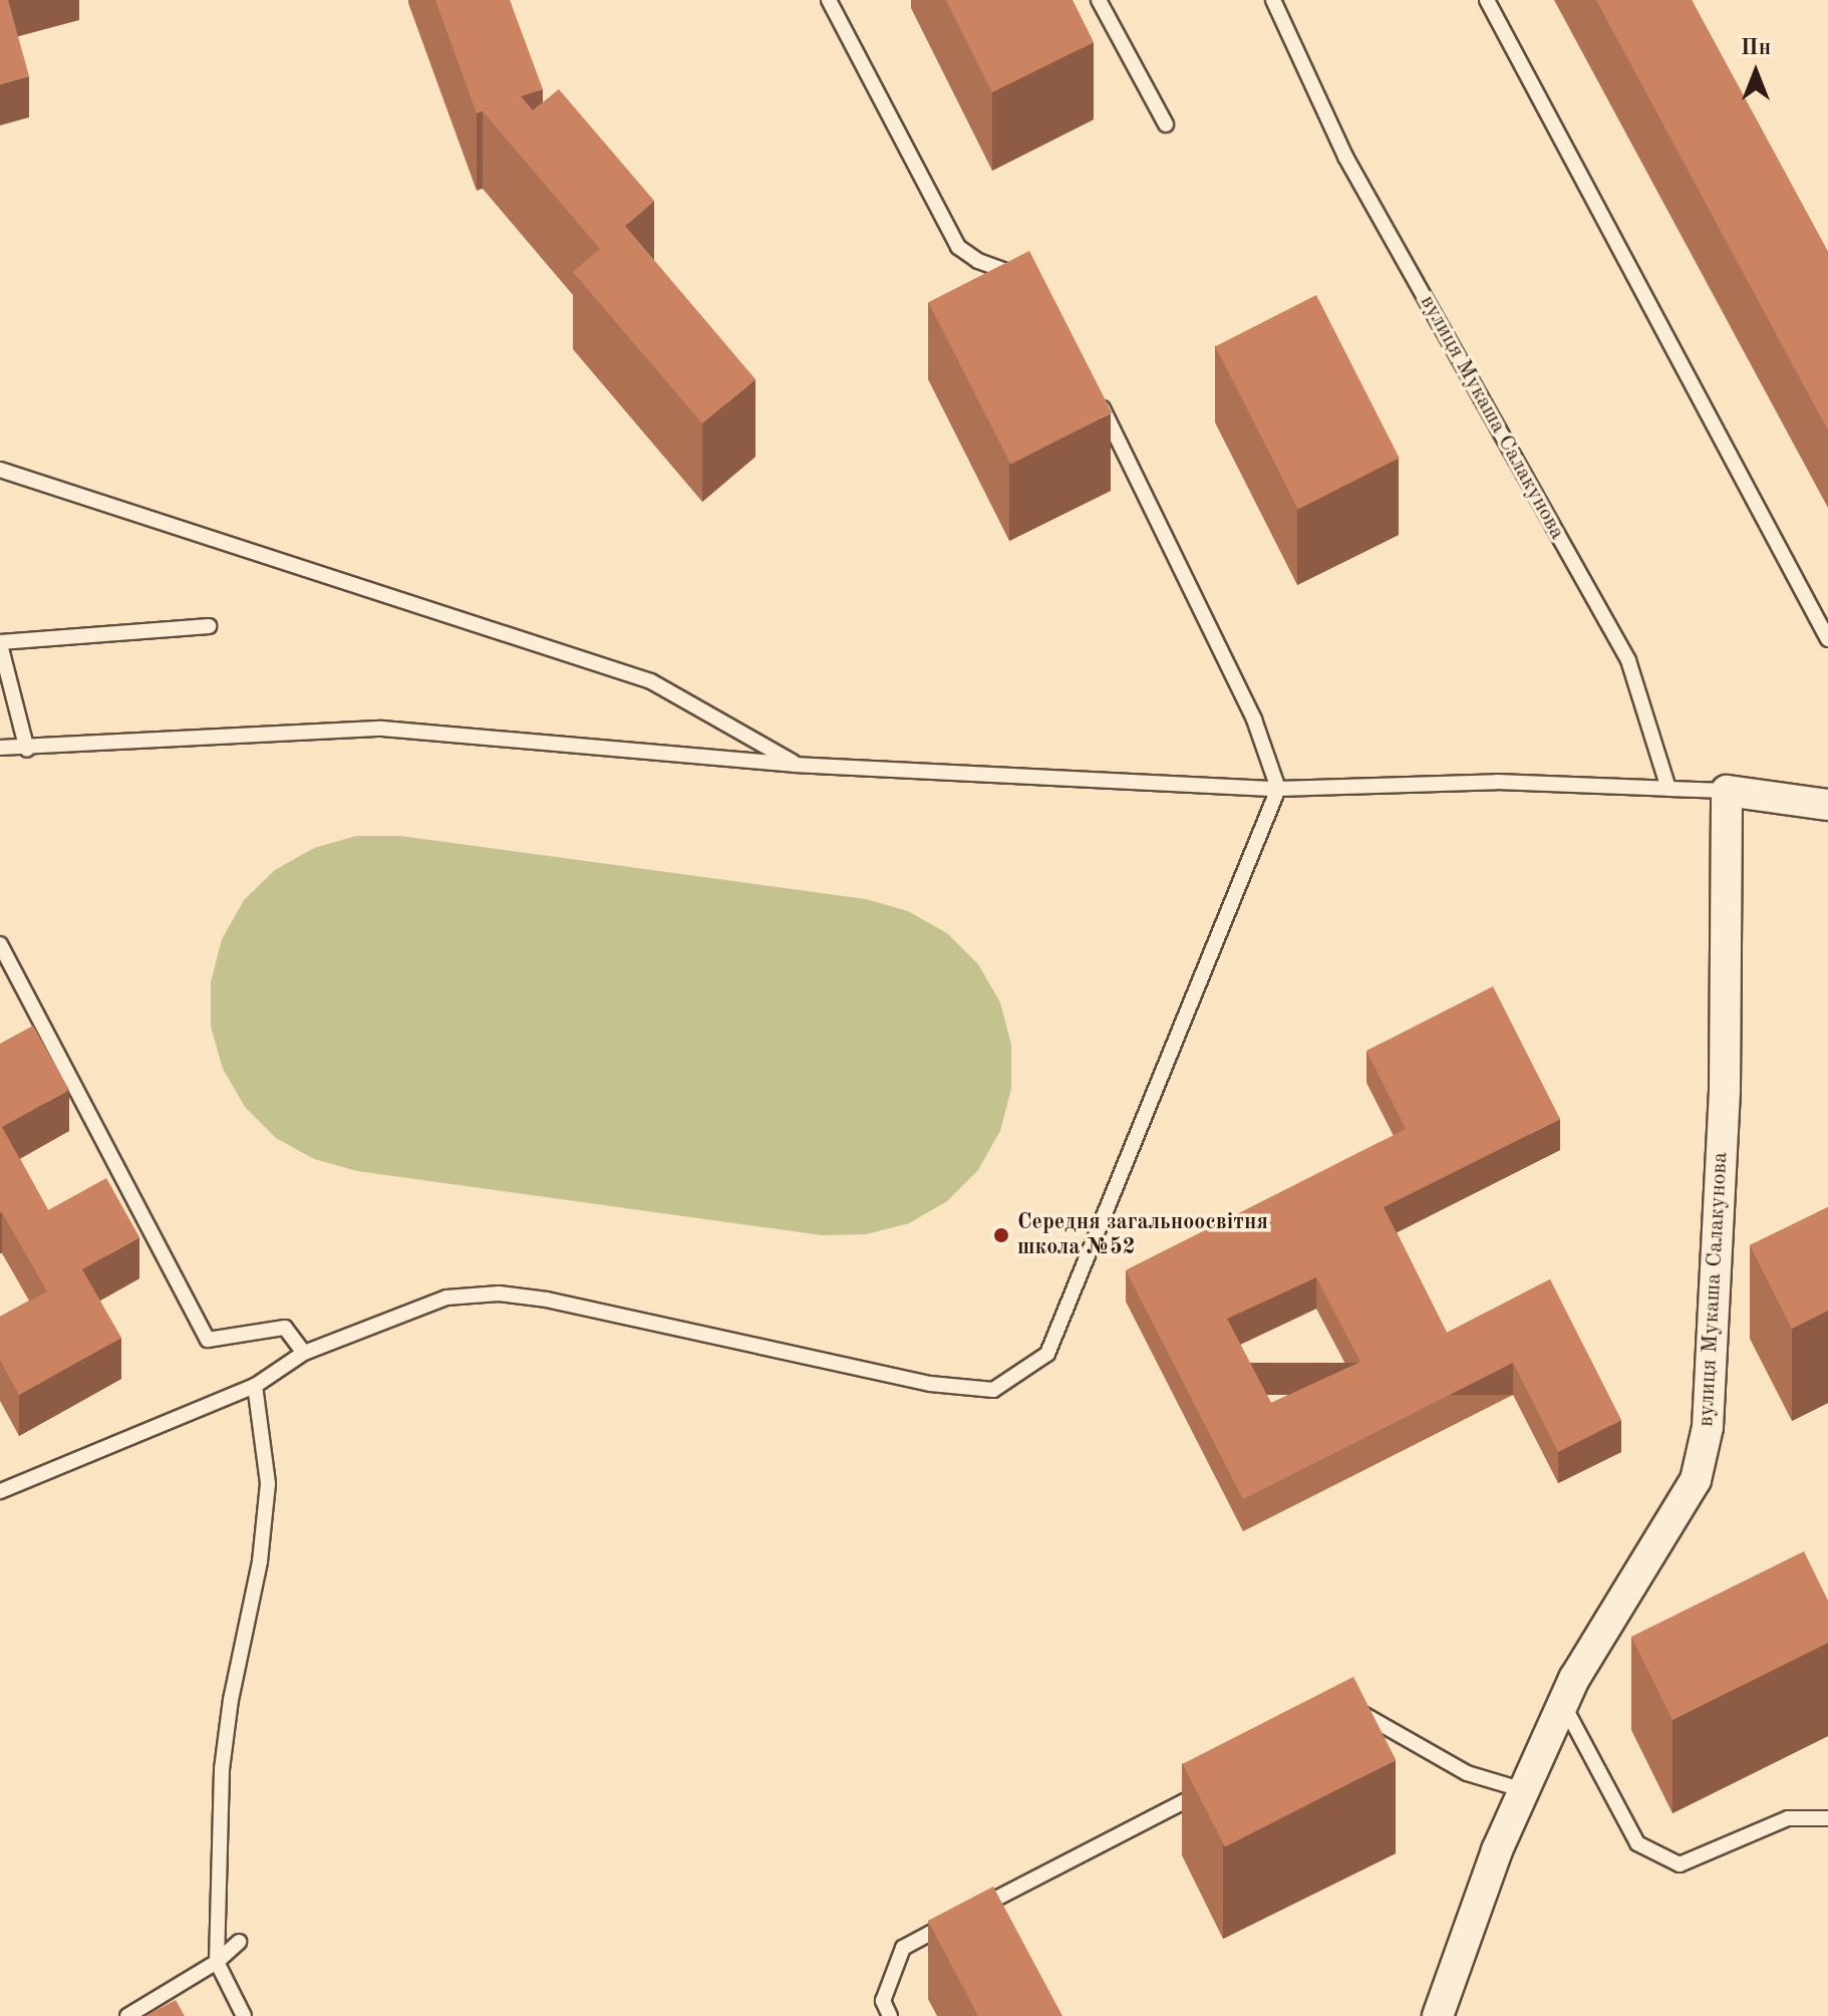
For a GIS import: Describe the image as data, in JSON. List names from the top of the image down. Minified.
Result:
{"streets":{"street":["вулиця Мукаша Салакунова"]},"places":["Середня загальноосвітня школа №52"],"north":"top"}
